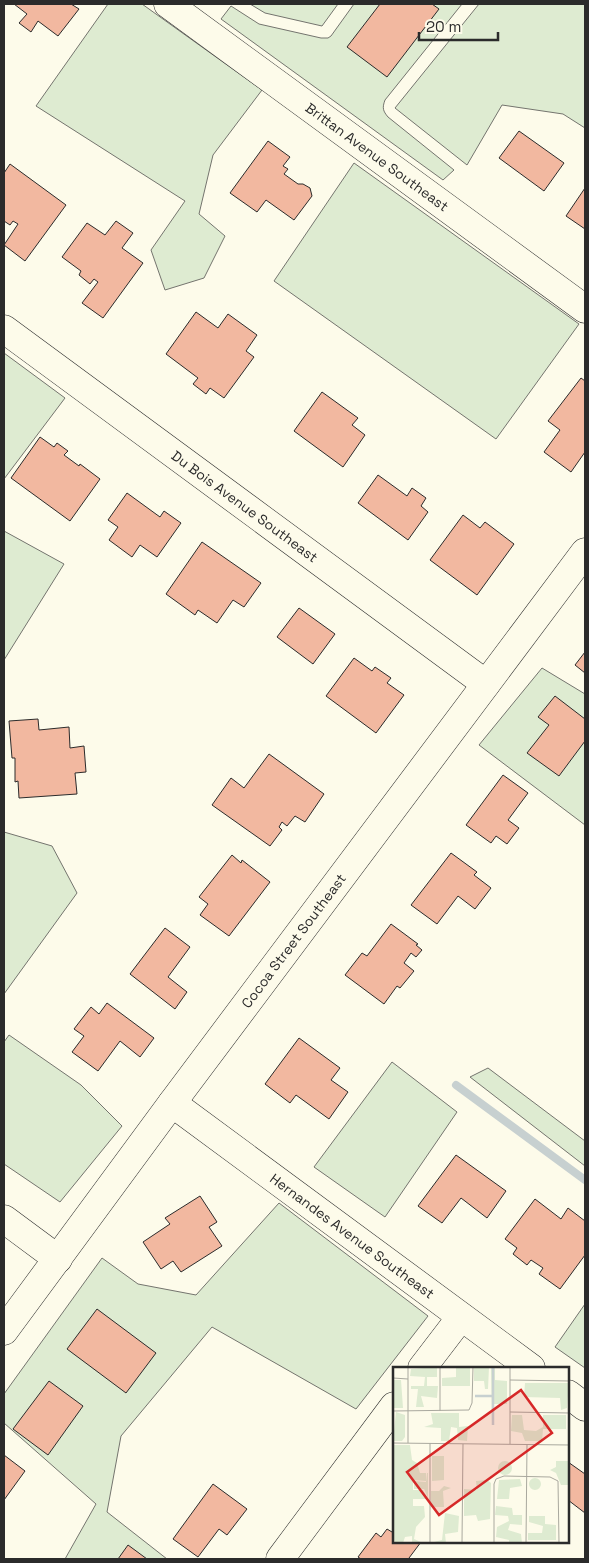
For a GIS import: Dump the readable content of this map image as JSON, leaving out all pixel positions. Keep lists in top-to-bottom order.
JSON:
{
  "streets": {
    "street": [
      "Brittan Avenue Southeast",
      "Du Bois Avenue Southeast",
      "Cocoa Street Southeast",
      "Hernandes Avenue Southeast"
    ]
  },
  "crossings": [
    ["Du Bois Avenue Southeast", "Cocoa Street Southeast"],
    ["Cocoa Street Southeast", "Hernandes Avenue Southeast"]
  ],
  "scale_bar": "20 m"
}
